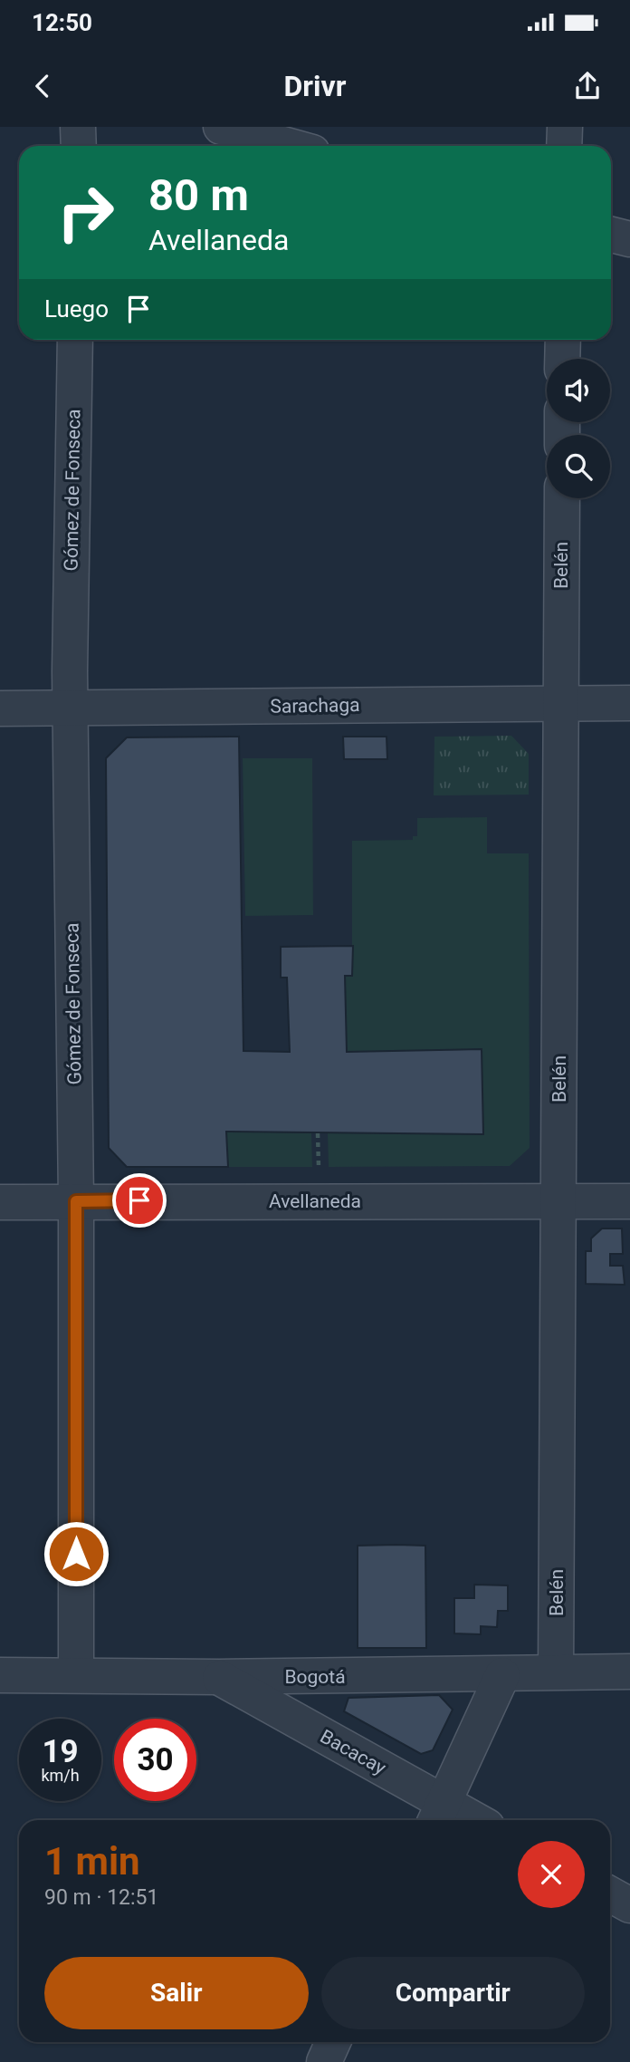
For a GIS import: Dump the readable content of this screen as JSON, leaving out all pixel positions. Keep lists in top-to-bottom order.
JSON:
{
  "streets": {
    "street": [
      "Gómez de Fonseca",
      "Belén",
      "Sarachaga",
      "Avellaneda",
      "Bogotá",
      "Bacacay"
    ]
  },
  "crossings": [
    ["Gómez de Fonseca", "Sarachaga"],
    ["Gómez de Fonseca", "Avellaneda"],
    ["Gómez de Fonseca", "Bogotá"],
    ["Belén", "Sarachaga"],
    ["Belén", "Avellaneda"],
    ["Belén", "Bogotá"],
    ["Bogotá", "Bacacay"]
  ],
  "page": {
    "status": "12:50",
    "header": "Drivr",
    "turn": ["80 m", "Avellaneda"],
    "then": "Luego",
    "speed": "19 km/h",
    "limit": "30",
    "heading": ["1 min", "90 m · 12:51"],
    "buttons": ["Salir", "Compartir"]
  }
}
